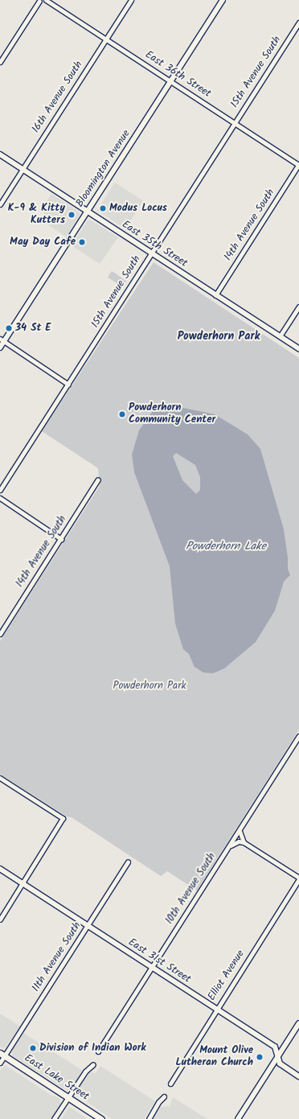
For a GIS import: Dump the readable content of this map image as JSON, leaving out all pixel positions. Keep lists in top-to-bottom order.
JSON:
{
  "streets": {
    "main road": ["East Lake Street"],
    "street": [
      "15th Avenue South",
      "East 36th Street",
      "16th Avenue South",
      "Bloomington Avenue",
      "14th Avenue South",
      "East 35th Street",
      "10th Avenue South",
      "11th Avenue South",
      "East 31st Street",
      "Elliot Avenue"
    ]
  },
  "crossings": [
    ["15th Avenue South", "East 36th Street"],
    ["15th Avenue South", "East 35th Street"],
    ["East 36th Street", "16th Avenue South"],
    ["East 36th Street", "Bloomington Avenue"],
    ["East 36th Street", "14th Avenue South"],
    ["16th Avenue South", "East 35th Street"],
    ["Bloomington Avenue", "East 35th Street"],
    ["14th Avenue South", "East 35th Street"],
    ["10th Avenue South", "East 31st Street"],
    ["11th Avenue South", "East 31st Street"],
    ["11th Avenue South", "East Lake Street"],
    ["East 31st Street", "Elliot Avenue"]
  ],
  "districts": ["Powderhorn Park"],
  "water": ["Powderhorn Lake"],
  "parks": ["Powderhorn Park"],
  "places": [
    "Modus Locus",
    "K-9 & Kitty Kutters",
    "May Day Cafe",
    "34 St E",
    "Powderhorn Community Center",
    "Division of Indian Work",
    "Mount Olive Lutheran Church"
  ]
}
